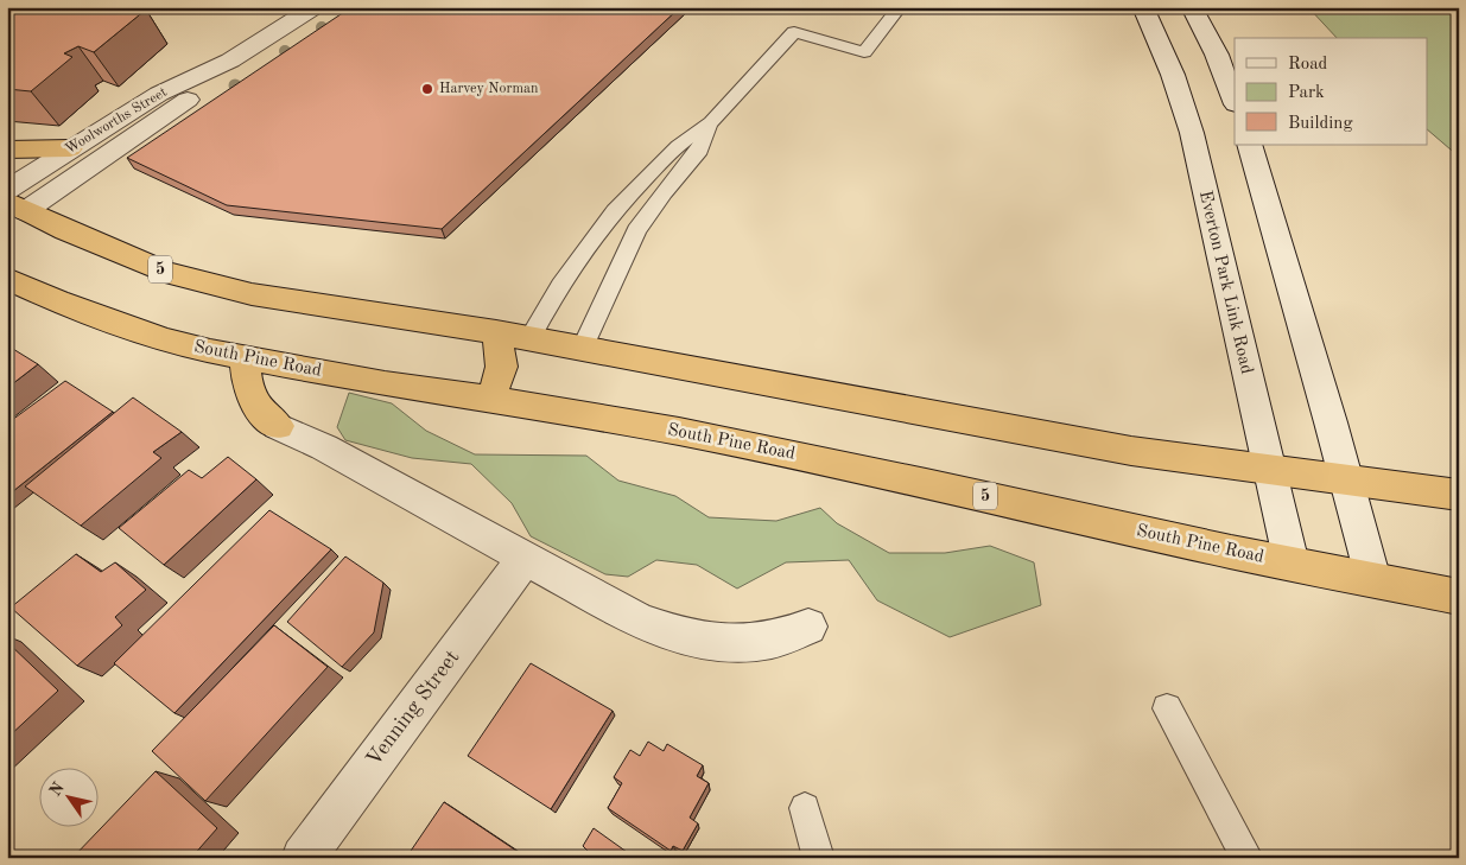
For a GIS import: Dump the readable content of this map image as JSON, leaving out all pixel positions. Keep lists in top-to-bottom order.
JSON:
{
  "streets": {
    "highway": ["5", "South Pine Road"],
    "main road": ["Woolworths Street", "Everton Park Link Road", "Venning Street"]
  },
  "crossings": [
    ["Woolworths Street", "5"],
    ["5", "Everton Park Link Road"],
    ["Everton Park Link Road", "South Pine Road"]
  ],
  "places": ["Harvey Norman"],
  "legend": ["Road", "Park", "Building"],
  "north": "top left"
}
